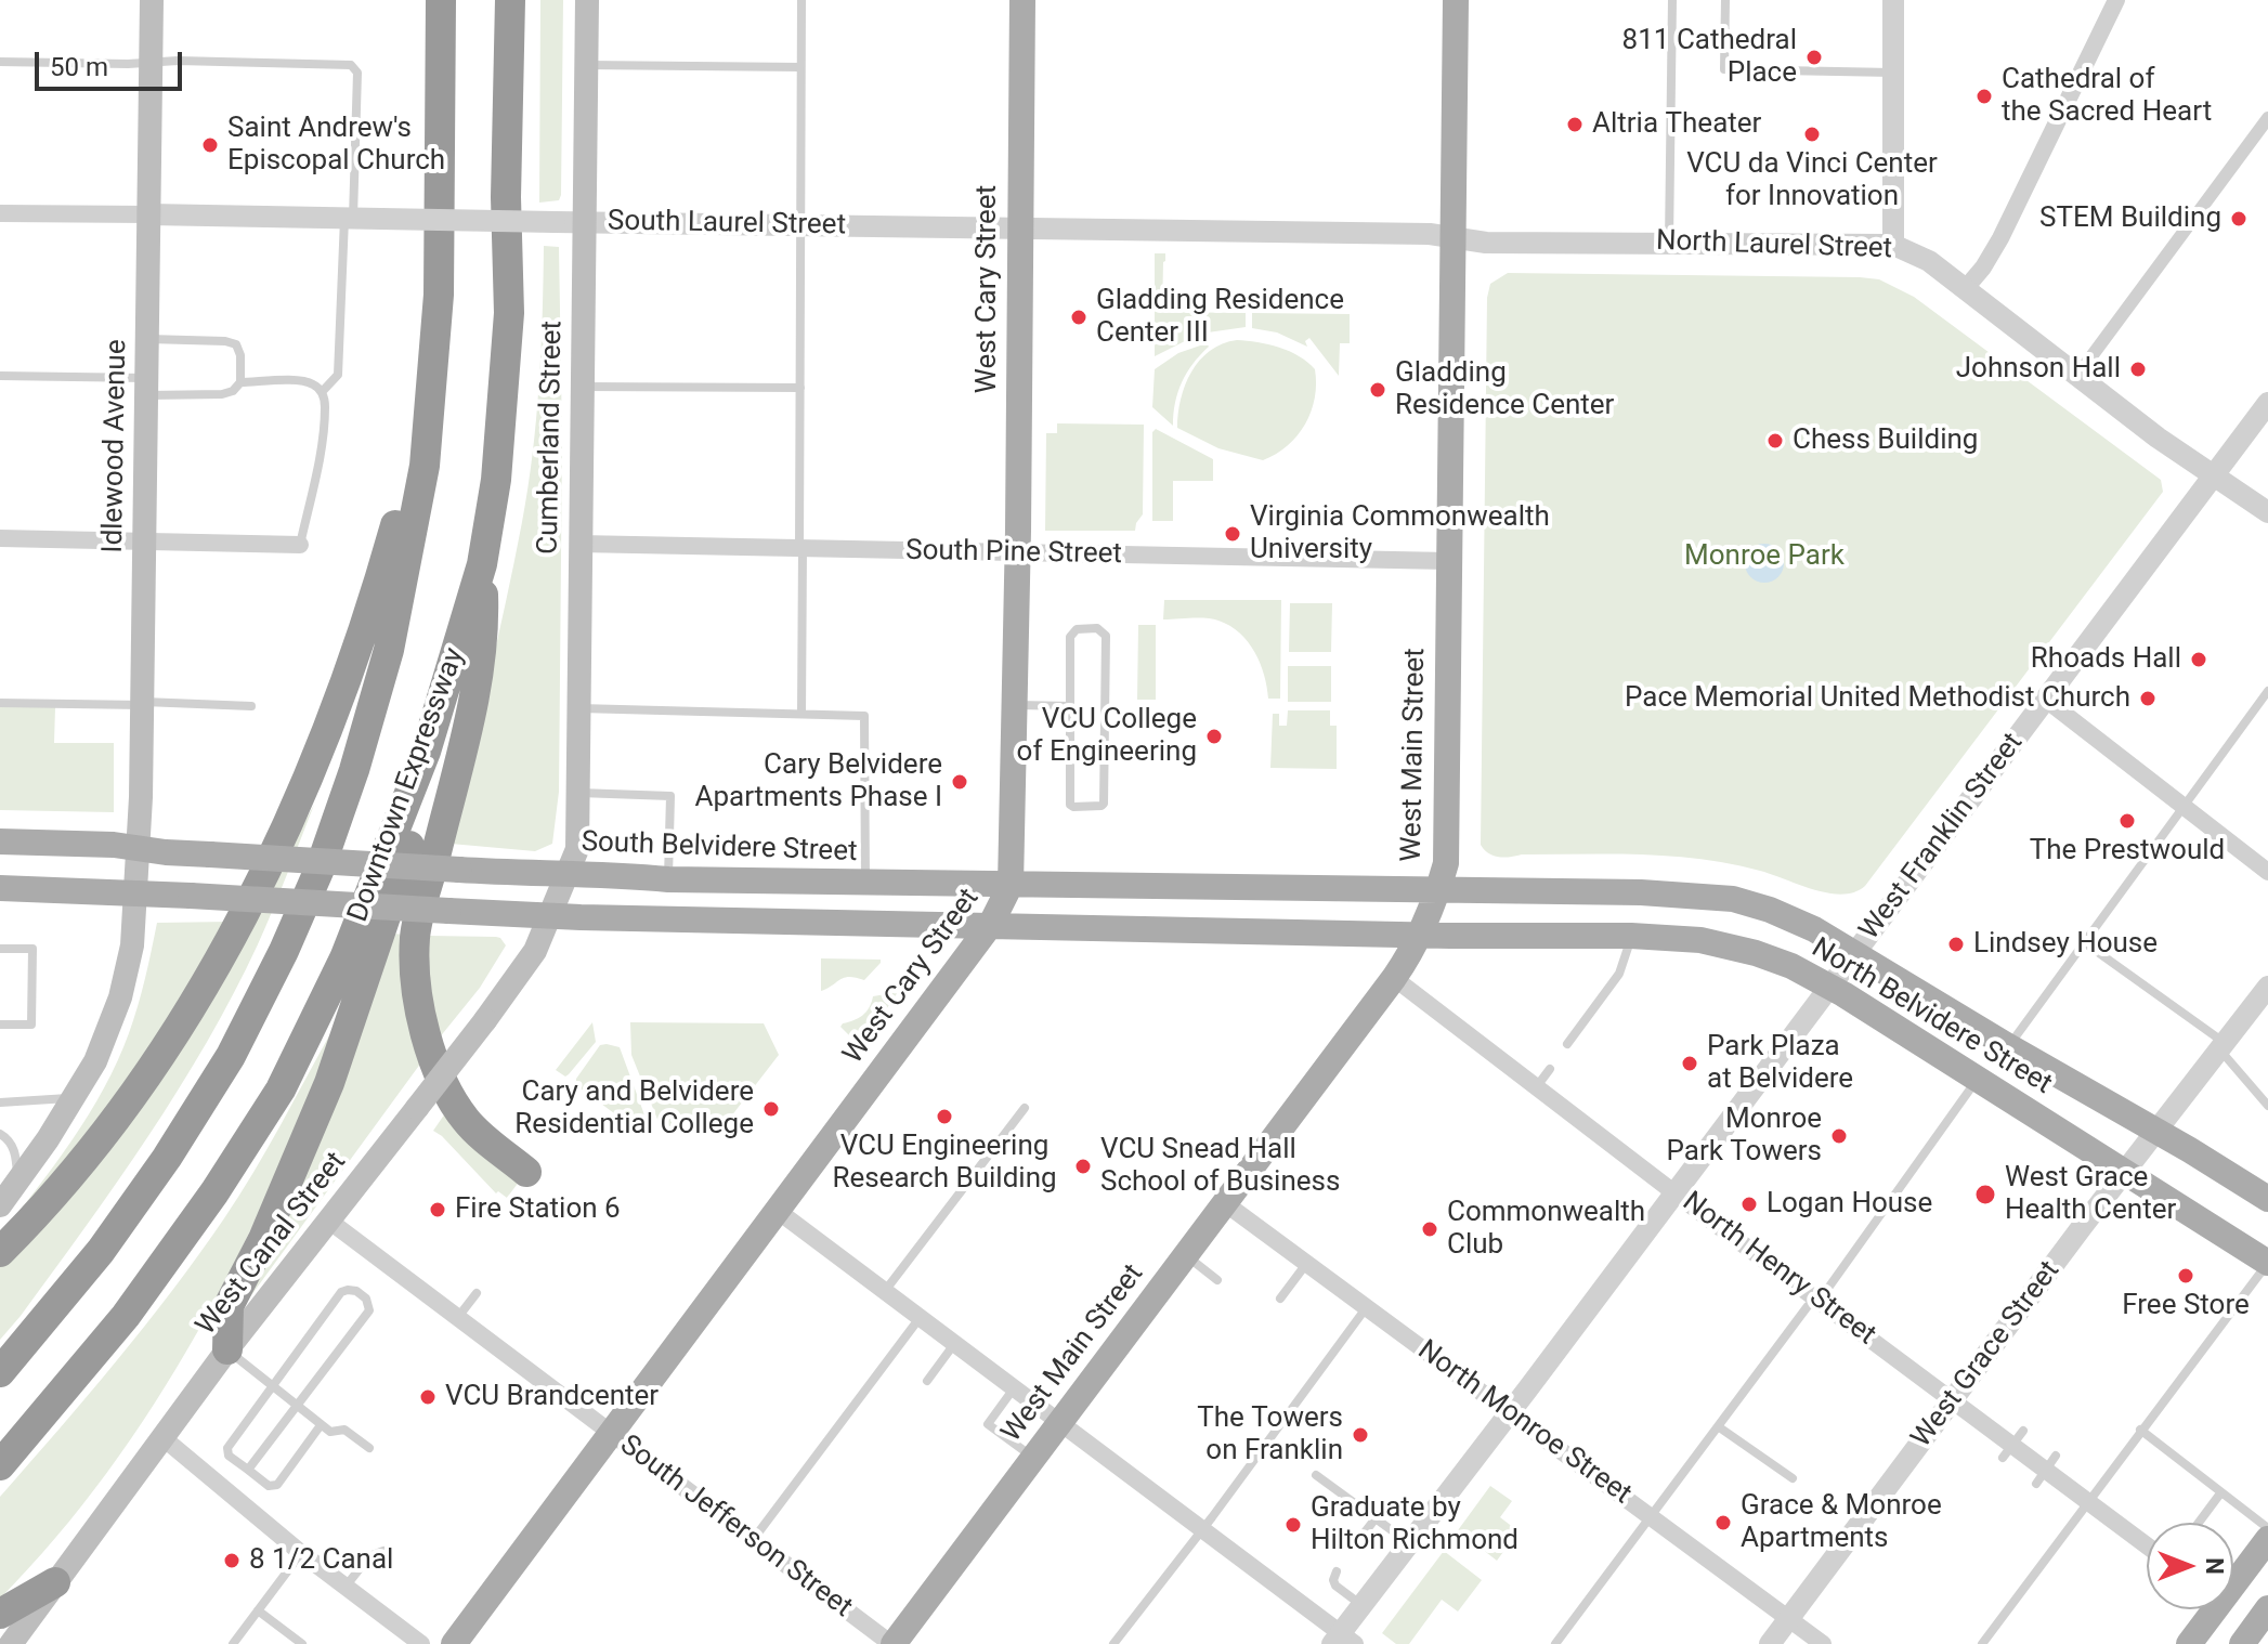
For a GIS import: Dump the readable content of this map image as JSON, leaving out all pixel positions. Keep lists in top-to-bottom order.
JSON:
{
  "streets": {
    "highway": ["Downtown Expressway"],
    "main road": [
      "West Cary Street",
      "Cumberland Street",
      "Idlewood Avenue",
      "West Main Street",
      "South Belvidere Street",
      "North Belvidere Street",
      "West Canal Street"
    ],
    "street": [
      "South Laurel Street",
      "North Laurel Street",
      "South Pine Street",
      "West Franklin Street",
      "North Henry Street",
      "West Grace Street",
      "North Monroe Street",
      "South Jefferson Street"
    ]
  },
  "crossings": [
    ["South Laurel Street", "North Laurel Street"],
    ["South Laurel Street", "West Cary Street"],
    ["South Laurel Street", "Cumberland Street"],
    ["South Laurel Street", "Idlewood Avenue"],
    ["South Laurel Street", "West Main Street"],
    ["North Laurel Street", "West Main Street"],
    ["North Laurel Street", "West Franklin Street"],
    ["West Cary Street", "South Pine Street"],
    ["West Cary Street", "South Belvidere Street"],
    ["West Cary Street", "South Jefferson Street"],
    ["Cumberland Street", "South Pine Street"],
    ["Cumberland Street", "South Belvidere Street"],
    ["Cumberland Street", "West Canal Street"],
    ["Idlewood Avenue", "South Belvidere Street"],
    ["South Pine Street", "West Main Street"],
    ["West Main Street", "South Belvidere Street"],
    ["West Main Street", "North Belvidere Street"],
    ["West Main Street", "North Henry Street"],
    ["West Main Street", "North Monroe Street"],
    ["West Main Street", "South Jefferson Street"],
    ["West Franklin Street", "North Belvidere Street"],
    ["West Franklin Street", "North Henry Street"],
    ["West Franklin Street", "North Monroe Street"],
    ["South Belvidere Street", "North Belvidere Street"],
    ["South Belvidere Street", "West Canal Street"],
    ["North Belvidere Street", "West Grace Street"],
    ["West Canal Street", "South Jefferson Street"],
    ["North Henry Street", "West Grace Street"],
    ["West Grace Street", "North Monroe Street"]
  ],
  "parks": ["Monroe Park"],
  "places": [
    "811 Cathedral Place",
    "Cathedral of the Sacred Heart",
    "Altria Theater",
    "VCU da Vinci Center for Innovation",
    "Saint Andrew's Episcopal Church",
    "STEM Building",
    "Gladding Residence Center III",
    "Johnson Hall",
    "Gladding Residence Center",
    "Chess Building",
    "Virginia Commonwealth University",
    "Rhoads Hall",
    "Pace Memorial United Methodist Church",
    "VCU College of Engineering",
    "Cary Belvidere Apartments Phase I",
    "The Prestwould",
    "Lindsey House",
    "Park Plaza at Belvidere",
    "Cary and Belvidere Residential College",
    "VCU Engineering Research Building",
    "Monroe Park Towers",
    "VCU Snead Hall School of Business",
    "West Grace Health Center",
    "Logan House",
    "Fire Station 6",
    "Commonwealth Club",
    "Free Store",
    "VCU Brandcenter",
    "The Towers on Franklin",
    "Grace & Monroe Apartments",
    "Graduate by Hilton Richmond",
    "8 1/2 Canal"
  ],
  "scale_bar": "50 m",
  "north": "right"
}
